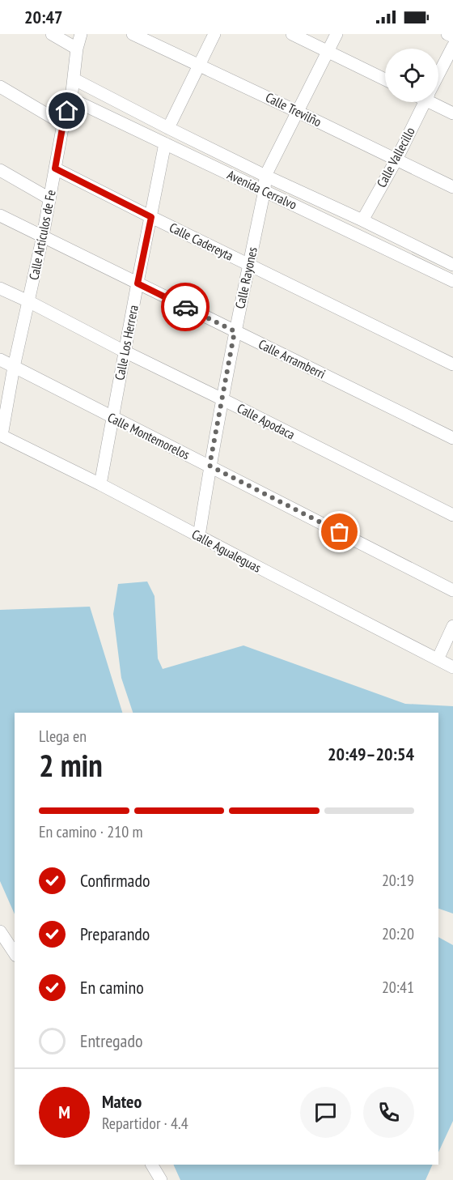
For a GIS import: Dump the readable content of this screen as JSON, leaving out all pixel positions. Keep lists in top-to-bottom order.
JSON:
{
  "streets": {
    "street": [
      "Calle Trevilño",
      "Calle Vallecillo",
      "Avenida Cerralvo",
      "Calle Artículos de Fe",
      "Calle Cadereyta",
      "Calle Rayones",
      "Calle Los Herrera",
      "Calle Arramberri",
      "Calle Apodaca",
      "Calle Montemorelos",
      "Calle Agualeguas"
    ]
  },
  "crossings": [
    ["Calle Trevilño", "Calle Vallecillo"],
    ["Calle Trevilño", "Calle Rayones"],
    ["Calle Vallecillo", "Avenida Cerralvo"],
    ["Avenida Cerralvo", "Calle Artículos de Fe"],
    ["Avenida Cerralvo", "Calle Rayones"],
    ["Avenida Cerralvo", "Calle Los Herrera"],
    ["Calle Artículos de Fe", "Calle Cadereyta"],
    ["Calle Artículos de Fe", "Calle Arramberri"],
    ["Calle Artículos de Fe", "Calle Apodaca"],
    ["Calle Artículos de Fe", "Calle Montemorelos"],
    ["Calle Artículos de Fe", "Calle Agualeguas"],
    ["Calle Cadereyta", "Calle Rayones"],
    ["Calle Cadereyta", "Calle Los Herrera"],
    ["Calle Rayones", "Calle Arramberri"],
    ["Calle Rayones", "Calle Apodaca"],
    ["Calle Rayones", "Calle Montemorelos"],
    ["Calle Rayones", "Calle Agualeguas"],
    ["Calle Los Herrera", "Calle Arramberri"],
    ["Calle Los Herrera", "Calle Apodaca"],
    ["Calle Los Herrera", "Calle Montemorelos"],
    ["Calle Los Herrera", "Calle Agualeguas"]
  ],
  "page": {
    "status": "20:47",
    "heading": ["2 min", "Llega en", "20:49–20:54"],
    "panel": ["Mateo", "Repartidor · 4.4"],
    "bar": "En camino · 210 m",
    "list": [
      ["Confirmado", "20:19"],
      ["Preparando", "20:20"],
      ["En camino", "20:41"],
      "Entregado"
    ],
    "round": "M"
  }
}
